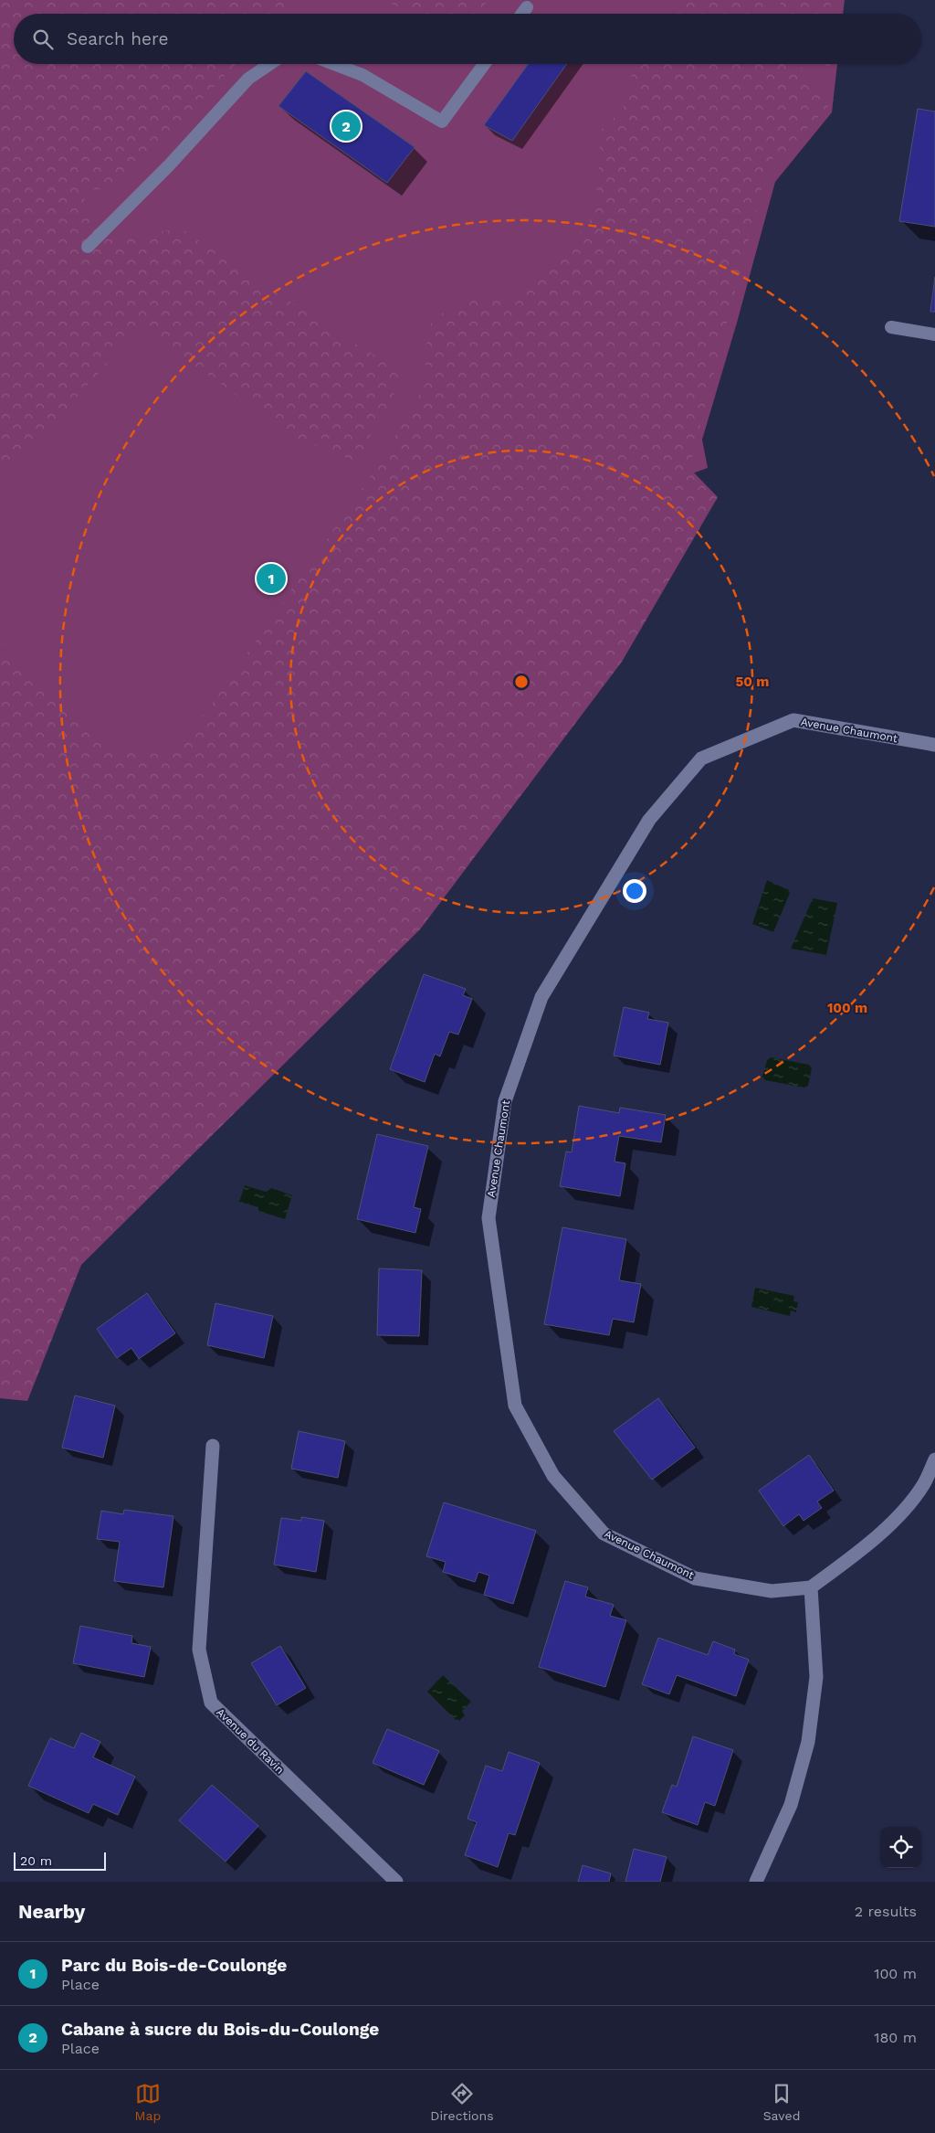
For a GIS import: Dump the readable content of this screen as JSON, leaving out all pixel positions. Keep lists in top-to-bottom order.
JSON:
{
  "streets": {
    "street": ["Avenue Chaumont", "Avenue du Ravin"]
  },
  "scale_bar": "20 m",
  "page": {
    "search": "Search here",
    "pins": ["2", "1"],
    "scale": "20 m",
    "heading": ["Nearby", "2 results"],
    "list": [
      {
        "mark": "1",
        "name": "Parc du Bois-de-Coulonge",
        "note": "Place",
        "value": "100 m"
      },
      {
        "mark": "2",
        "name": "Cabane à sucre du Bois-du-Coulonge",
        "note": "Place",
        "value": "180 m"
      }
    ],
    "nav": ["Map", "Directions", "Saved"]
  },
  "rings": ["50 m", "100 m"]
}
